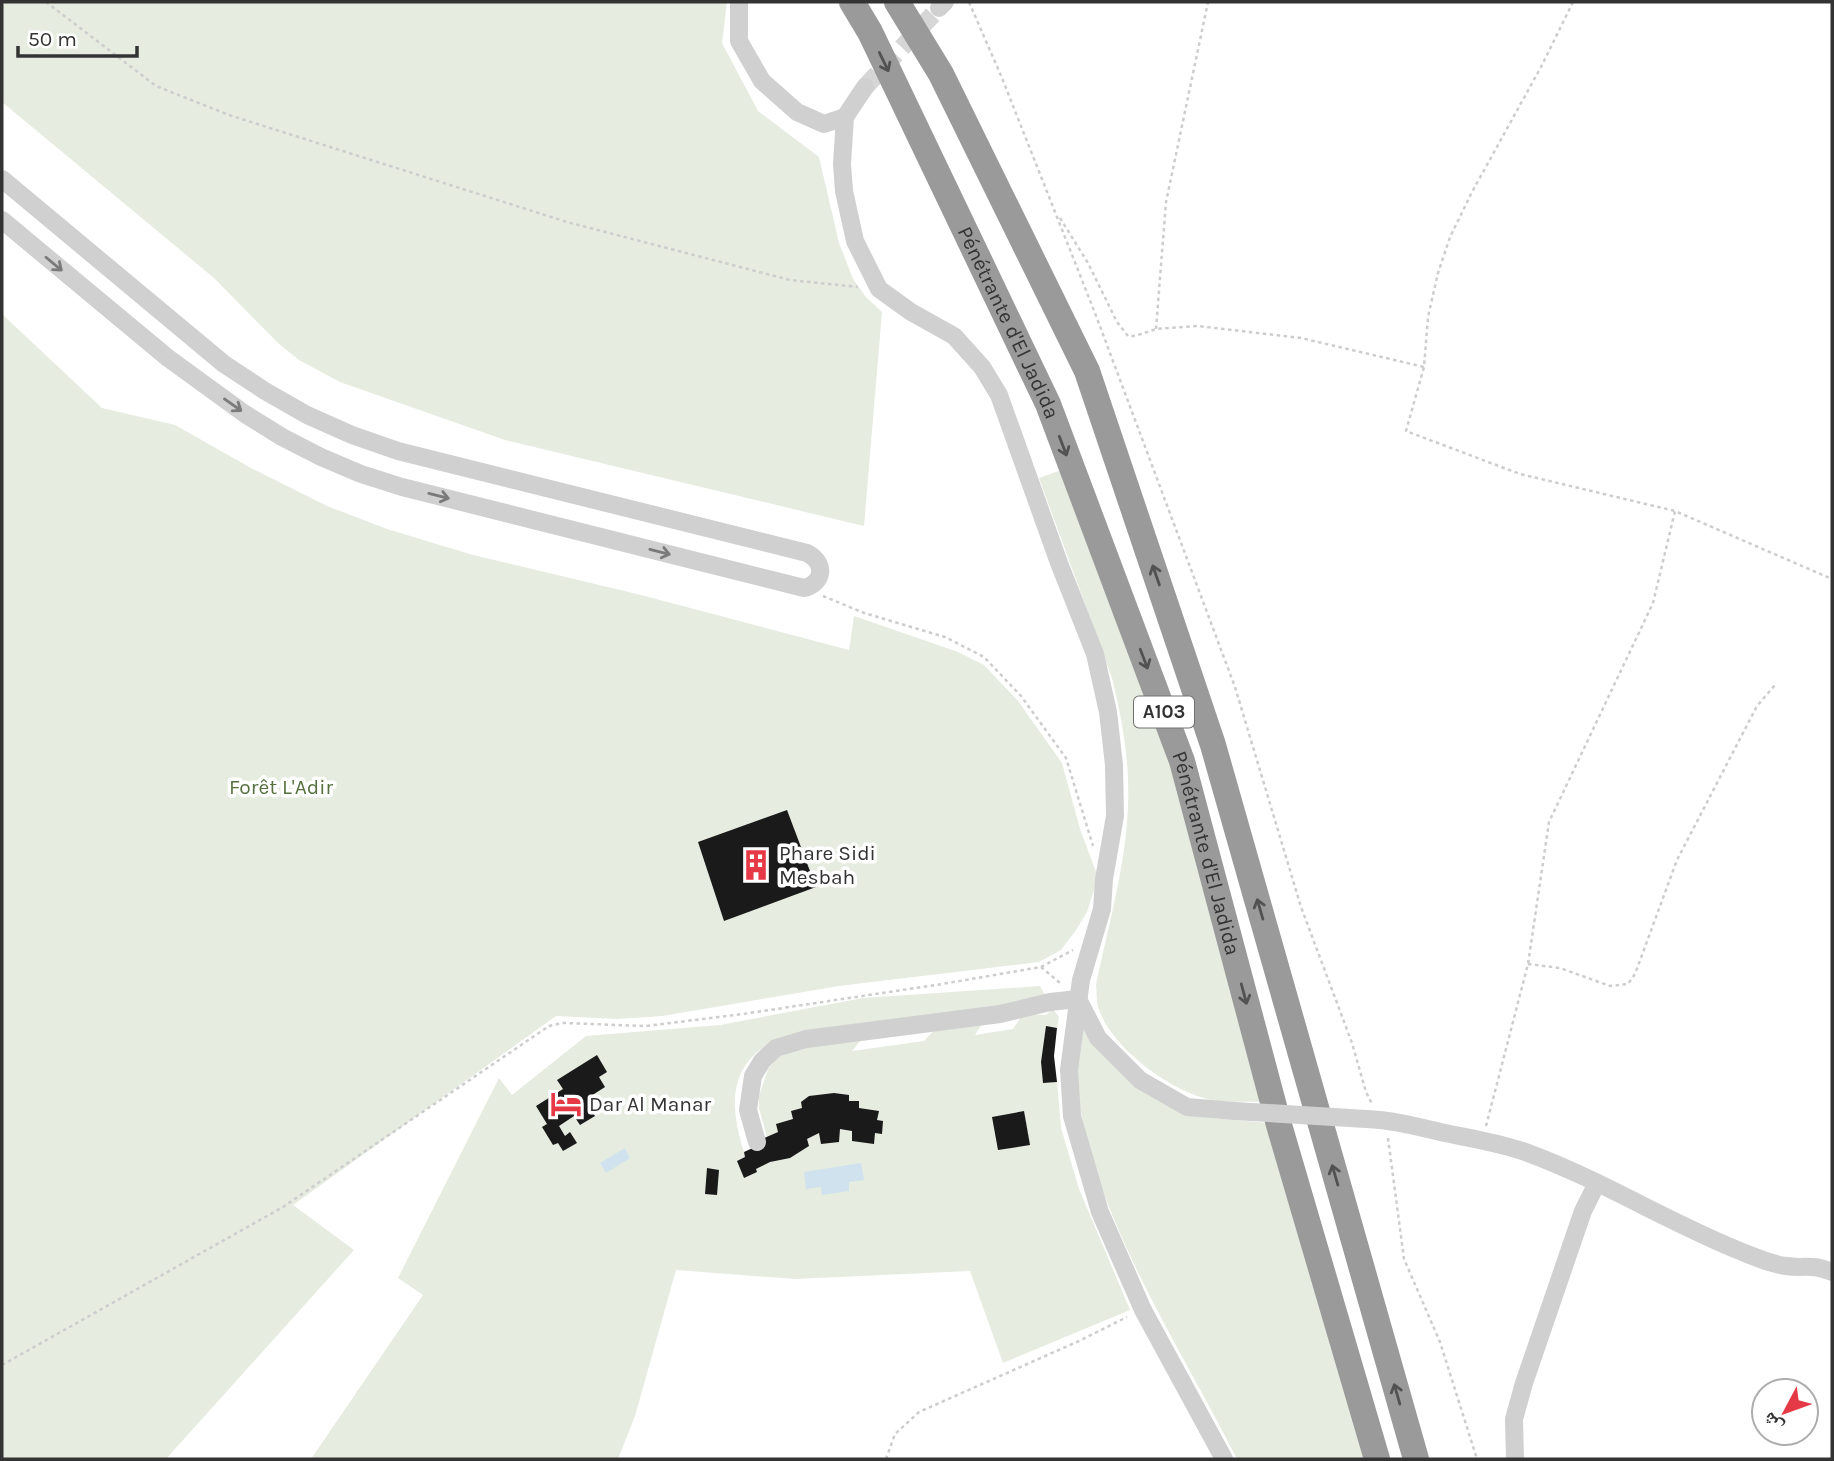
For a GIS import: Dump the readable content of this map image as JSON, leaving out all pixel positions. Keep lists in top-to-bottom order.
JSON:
{
  "streets": {
    "highway": ["Pénétrante d'El Jadida", "A103"]
  },
  "parks": ["Forêt L'Adir"],
  "places": {
    "building": ["Phare Sidi Mesbah"],
    "hotel": ["Dar Al Manar"]
  },
  "scale_bar": "50 m",
  "north": "bottom left"
}
